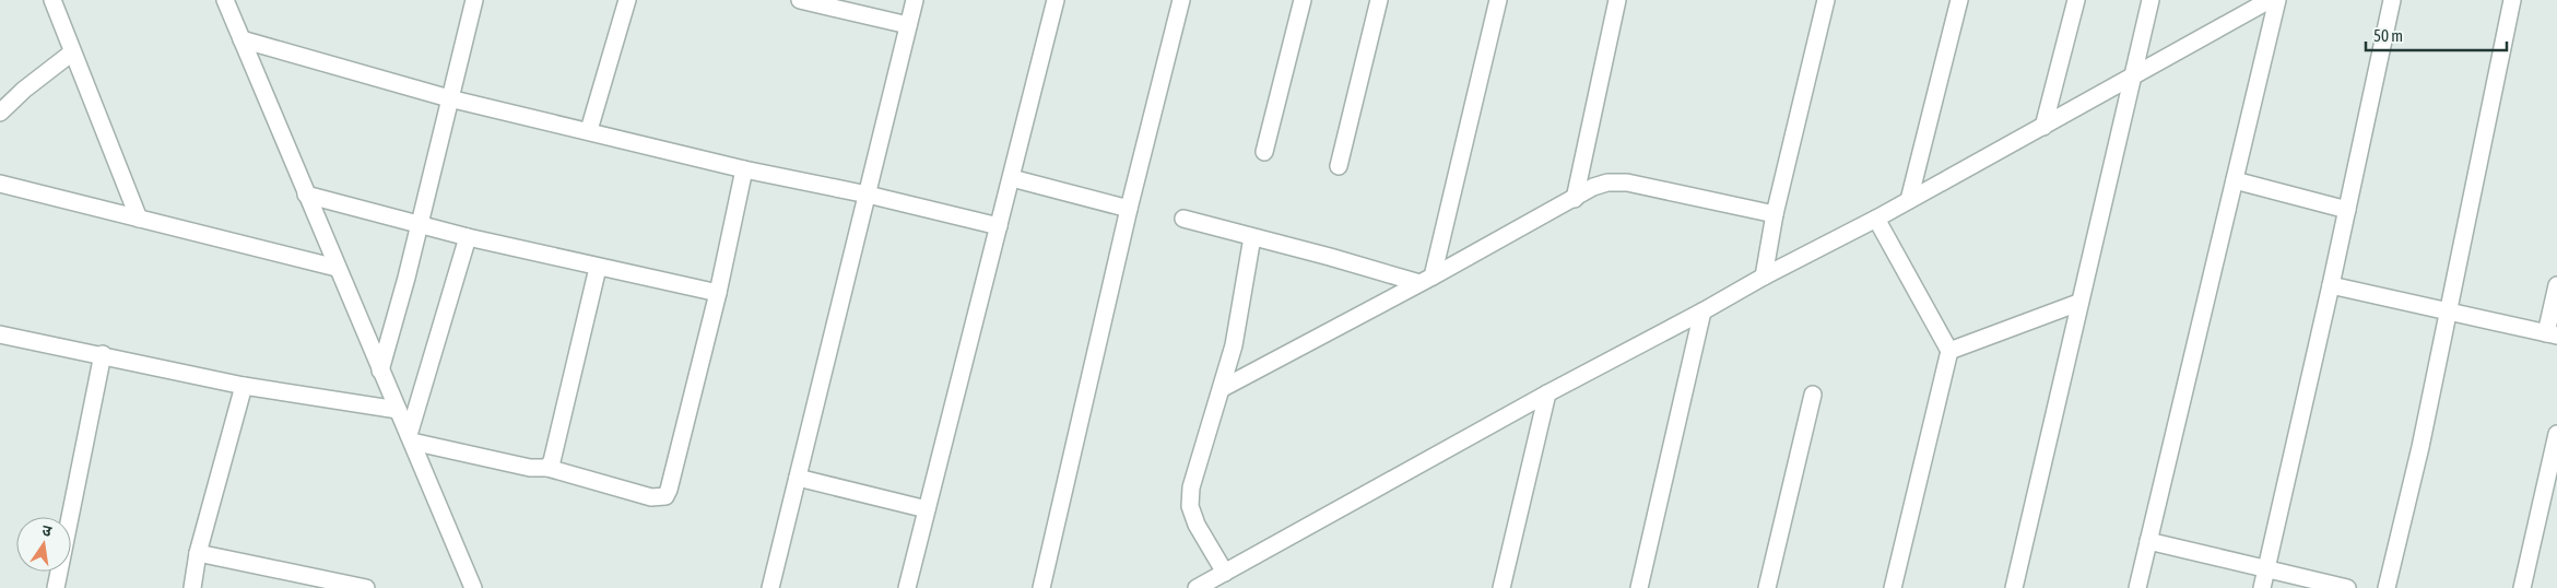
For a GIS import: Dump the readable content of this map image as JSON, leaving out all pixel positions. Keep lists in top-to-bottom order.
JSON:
{
  "scale_bar": "50 m",
  "north": "top"
}
